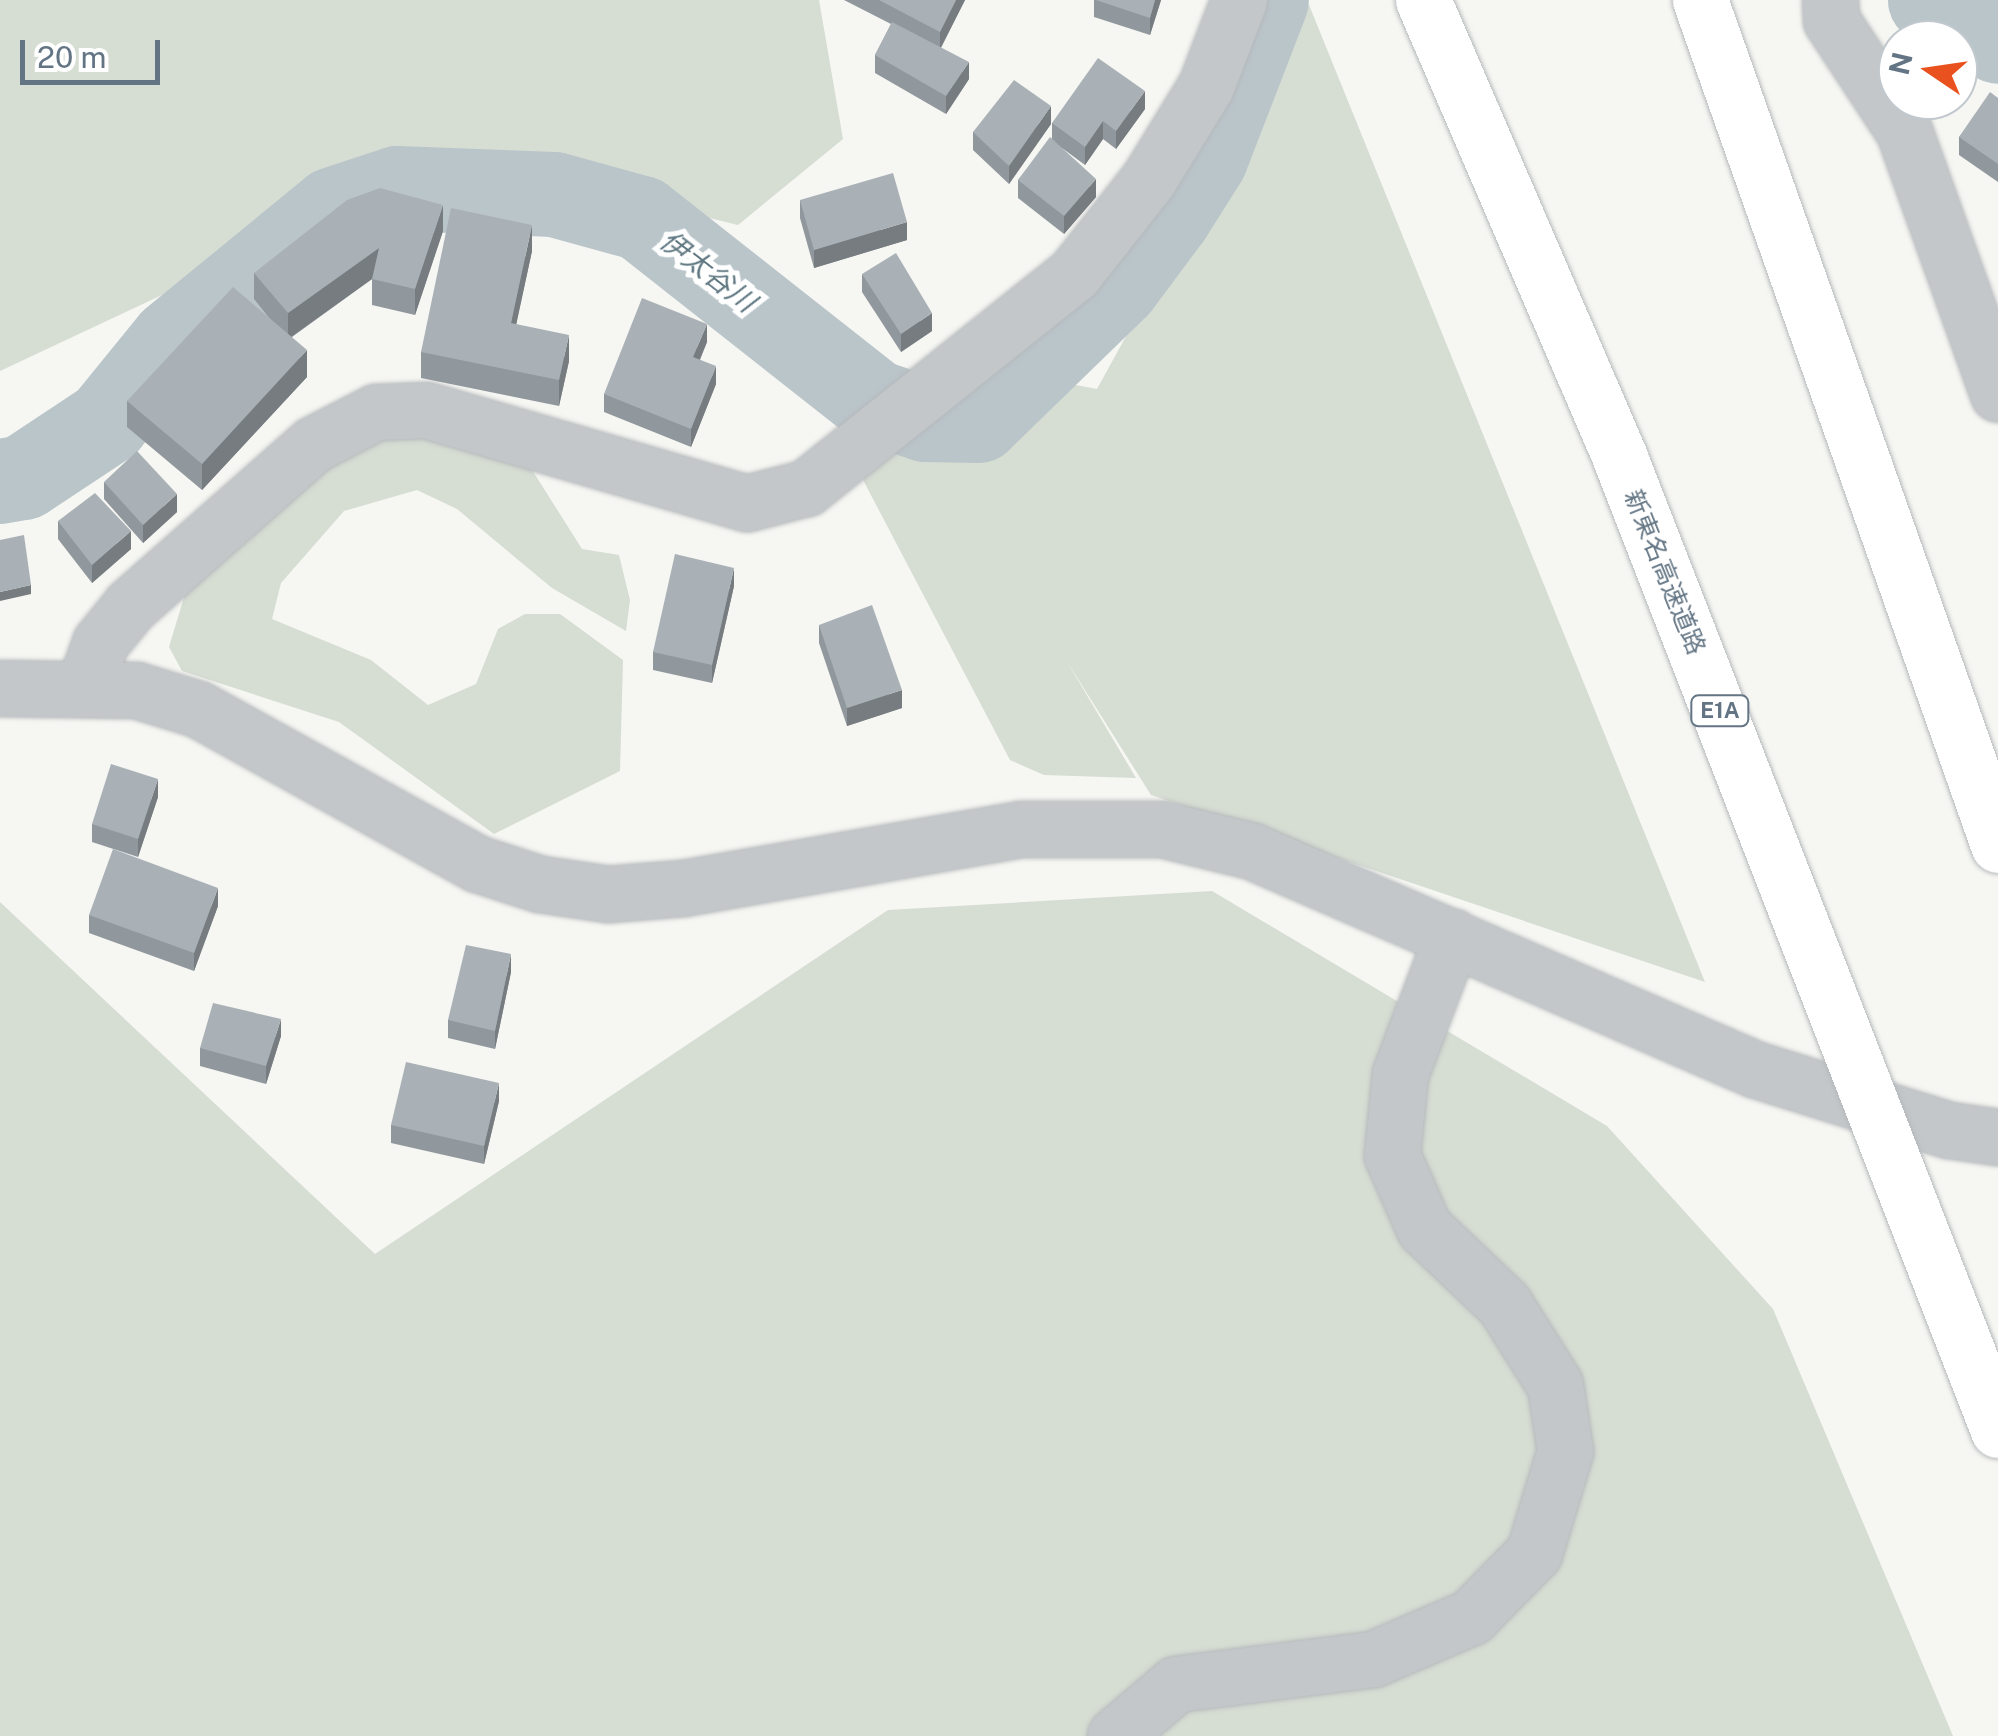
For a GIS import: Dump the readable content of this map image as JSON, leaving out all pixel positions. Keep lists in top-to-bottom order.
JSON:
{
  "streets": {
    "highway": ["新東名高速道路", "E1A"]
  },
  "water": ["伊太谷川"],
  "scale_bar": "20 m",
  "north": "left"
}
